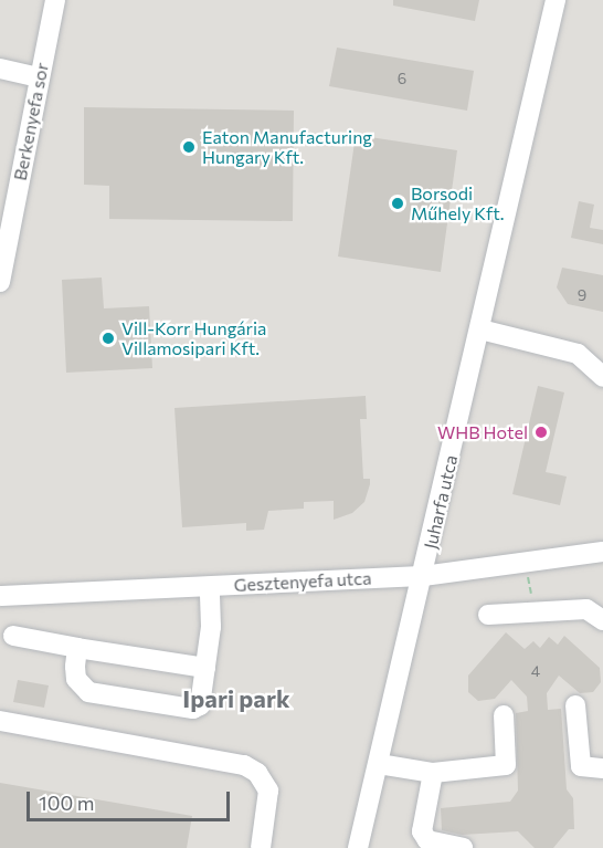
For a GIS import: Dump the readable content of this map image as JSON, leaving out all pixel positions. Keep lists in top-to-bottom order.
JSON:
{
  "streets": {
    "street": ["Berkenyefa sor", "Juharfa utca", "Gesztenyefa utca"]
  },
  "crossings": [
    ["Juharfa utca", "Gesztenyefa utca"]
  ],
  "districts": ["Ipari park"],
  "places": [
    "Eaton Manufacturing Hungary Kft.",
    "Borsodi Műhely Kft.",
    "Vill-Korr Hungária Villamosipari Kft.",
    "WHB Hotel"
  ],
  "house_numbers": ["6", "9", "4"],
  "scale_bar": "100 m"
}
